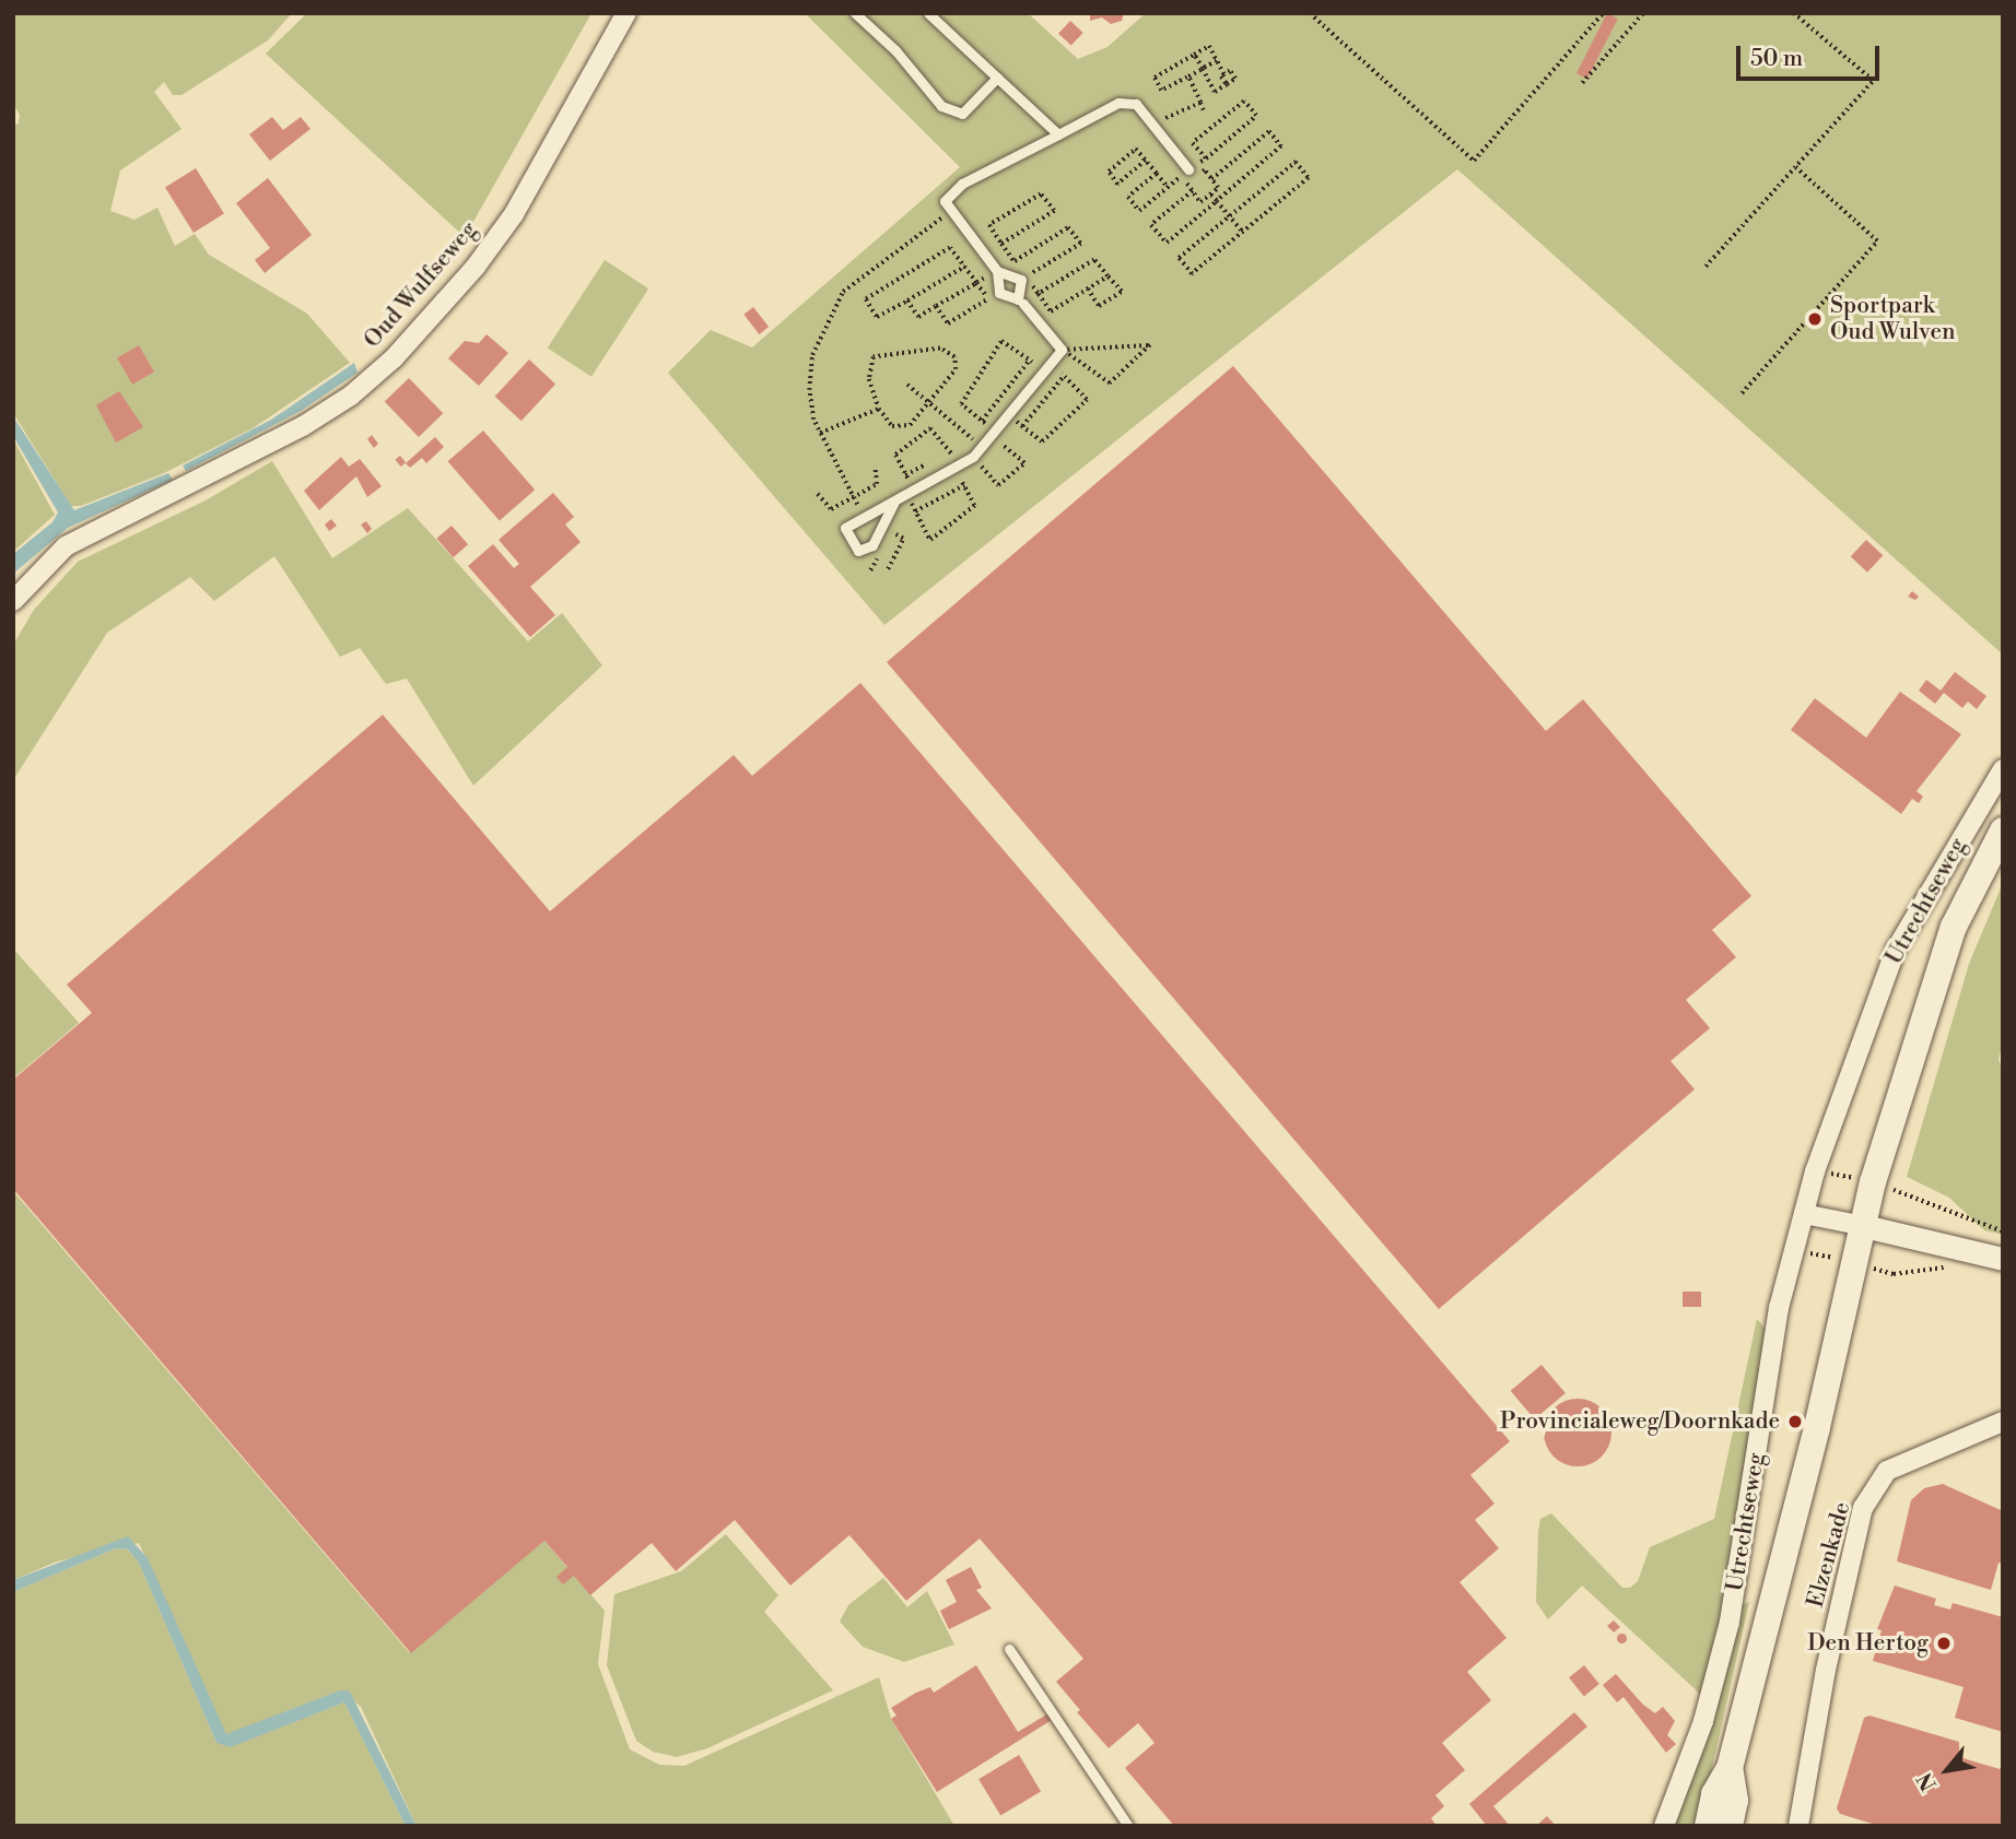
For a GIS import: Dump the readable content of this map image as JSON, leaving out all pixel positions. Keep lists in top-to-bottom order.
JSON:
{
  "streets": {
    "main road": ["Utrechtseweg"],
    "street": ["Oud Wulfseweg", "Elzenkade"]
  },
  "places": ["Sportpark Oud Wulven", "Provincialeweg/Doornkade", "Den Hertog"],
  "scale_bar": "50 m",
  "north": "bottom left"
}
